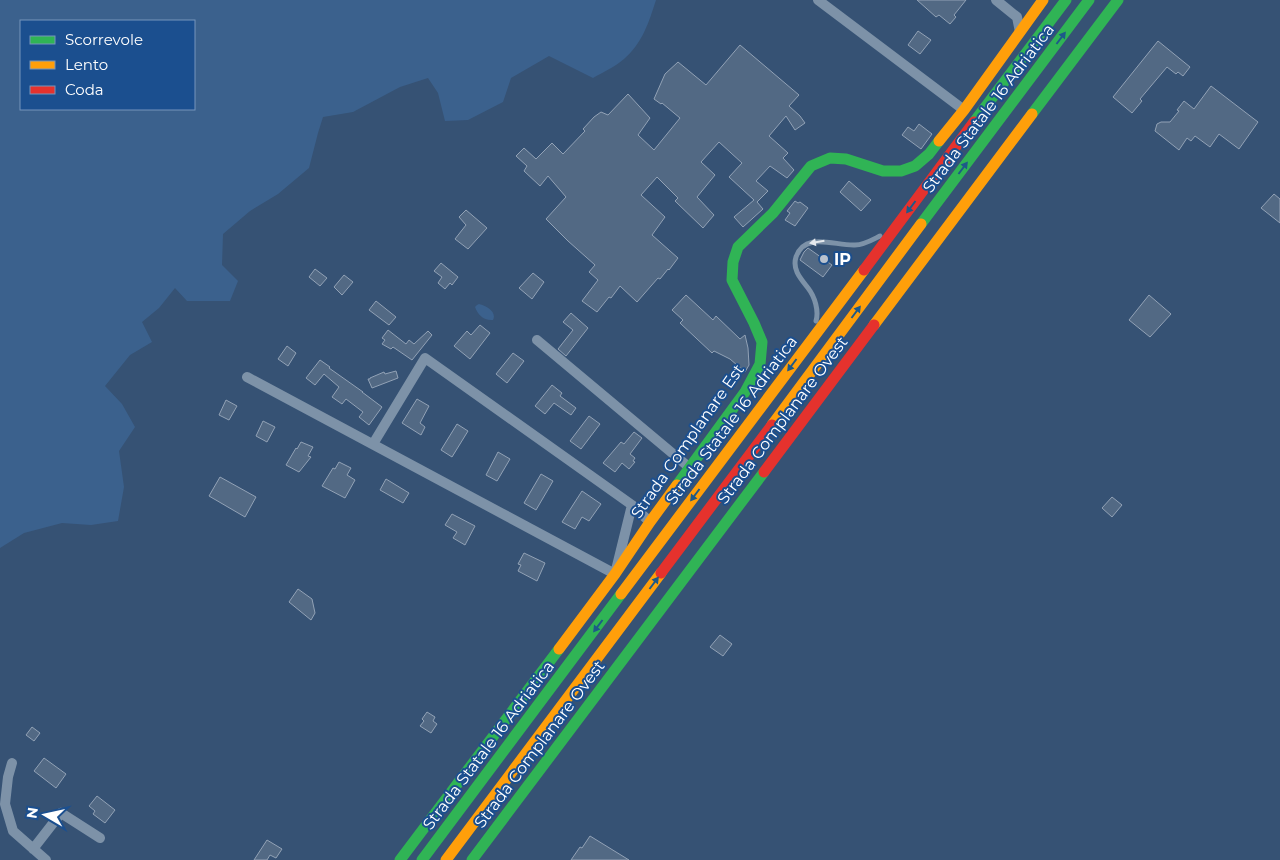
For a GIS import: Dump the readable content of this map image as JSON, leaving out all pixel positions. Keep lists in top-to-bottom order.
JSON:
{
  "streets": {
    "main road": ["Strada Statale 16 Adriatica", "Strada Complanare Ovest", "Strada Complanare Est"]
  },
  "places": ["IP"],
  "legend": ["Scorrevole", "Lento", "Coda"],
  "north": "left"
}
